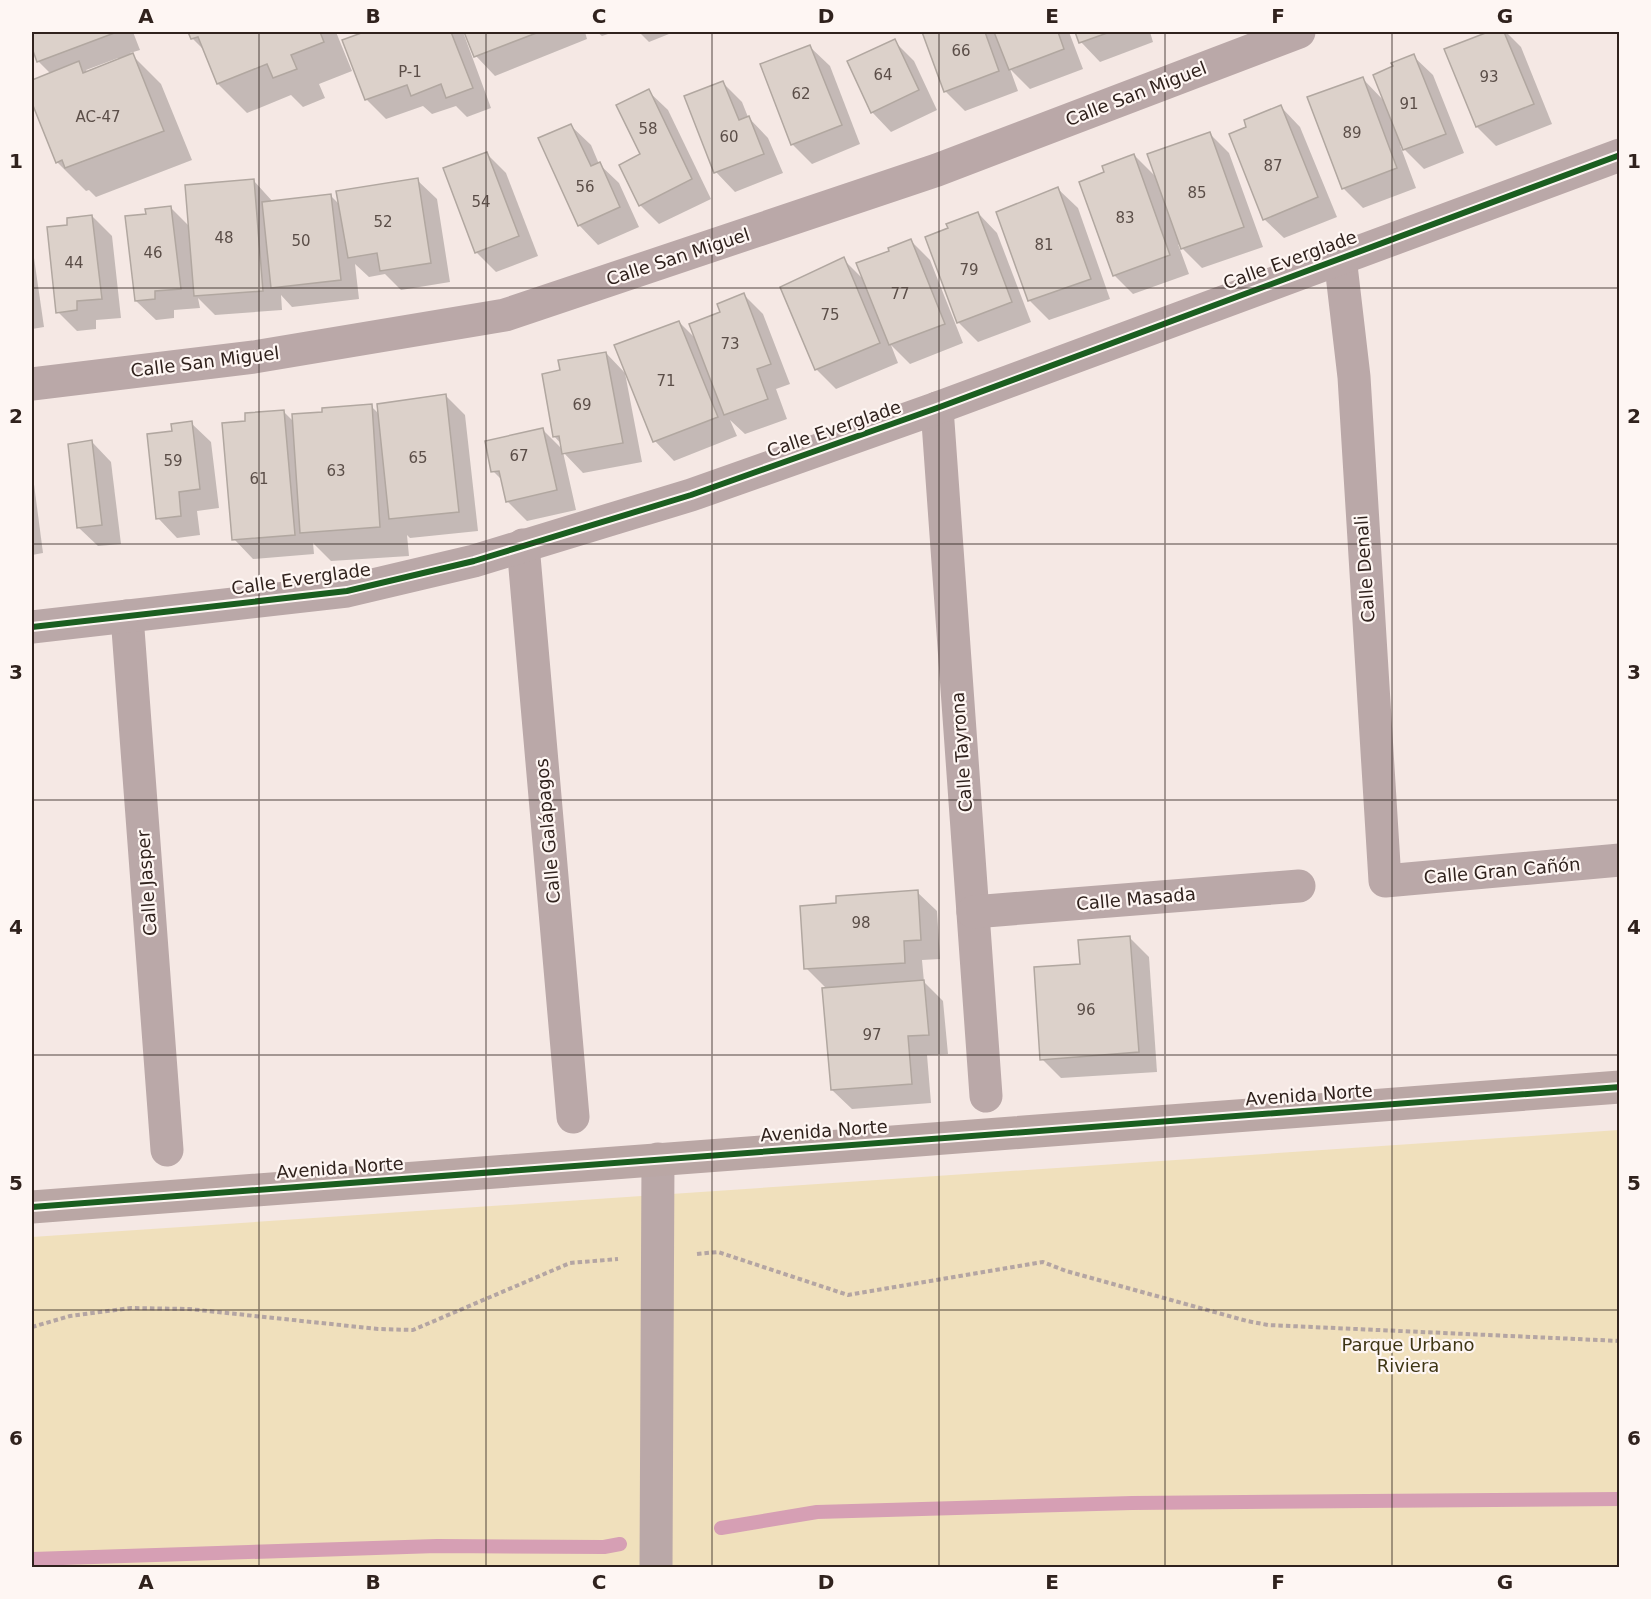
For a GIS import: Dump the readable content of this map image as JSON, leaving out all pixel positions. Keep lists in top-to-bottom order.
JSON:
{
  "streets": {
    "street": [
      "Calle San Miguel",
      "Calle Everglade",
      "Calle Denali",
      "Calle Tayrona",
      "Calle Galápagos",
      "Calle Gran Cañón",
      "Calle Jasper",
      "Calle Masada",
      "Avenida Norte"
    ]
  },
  "crossings": [
    ["Calle Everglade", "Calle Denali"],
    ["Calle Everglade", "Calle Tayrona"],
    ["Calle Everglade", "Calle Galápagos"],
    ["Calle Everglade", "Calle Jasper"],
    ["Calle Denali", "Calle Gran Cañón"],
    ["Calle Tayrona", "Calle Masada"]
  ],
  "parks": ["Parque Urbano Riviera"],
  "house_numbers": [
    "66",
    "P-1",
    "64",
    "93",
    "62",
    "91",
    "AC-47",
    "58",
    "89",
    "60",
    "87",
    "56",
    "85",
    "54",
    "83",
    "52",
    "48",
    "50",
    "81",
    "46",
    "44",
    "79",
    "77",
    "75",
    "73",
    "71",
    "69",
    "67",
    "65",
    "59",
    "63",
    "61",
    "98",
    "96",
    "97"
  ],
  "grid": {
    "columns": [
      "A",
      "B",
      "C",
      "D",
      "E",
      "F",
      "G"
    ],
    "rows": [
      "1",
      "2",
      "3",
      "4",
      "5",
      "6"
    ]
  }
}
